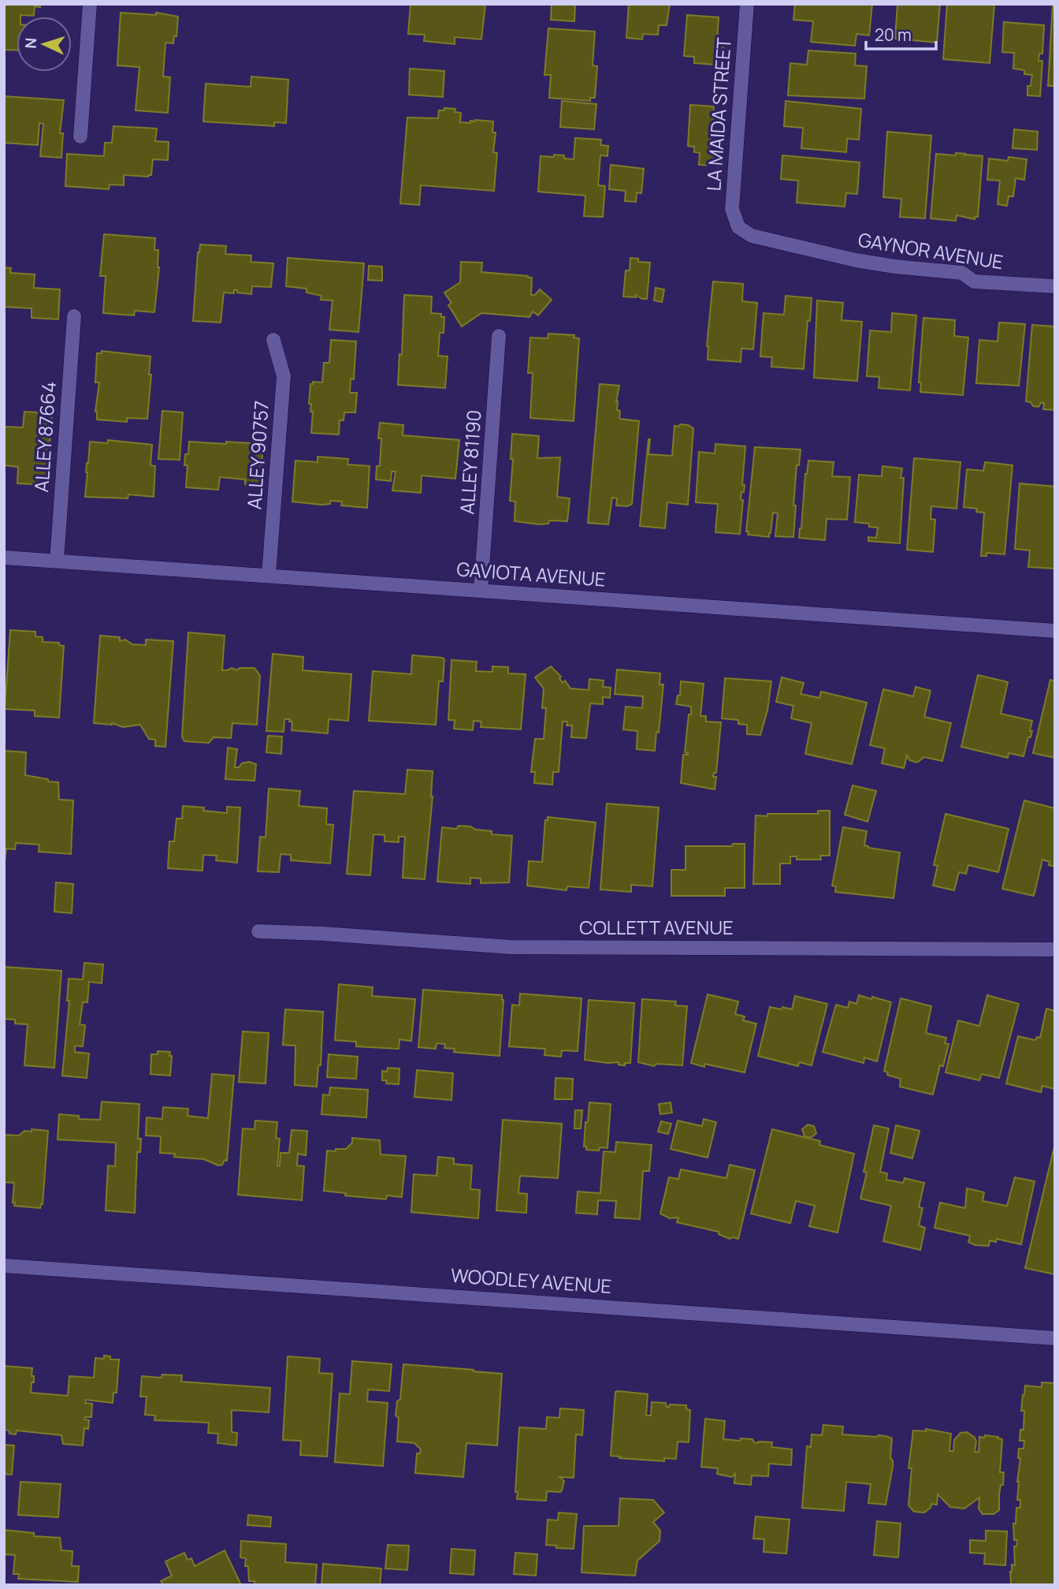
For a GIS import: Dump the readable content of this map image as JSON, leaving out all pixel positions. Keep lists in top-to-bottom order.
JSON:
{
  "streets": {
    "street": [
      "LA MAIDA STREET",
      "GAYNOR AVENUE",
      "ALLEY 87664",
      "ALLEY 90757",
      "ALLEY 81190",
      "GAVIOTA AVENUE",
      "COLLETT AVENUE",
      "WOODLEY AVENUE"
    ]
  },
  "crossings": [
    ["LA MAIDA STREET", "GAYNOR AVENUE"],
    ["ALLEY 87664", "GAVIOTA AVENUE"],
    ["ALLEY 90757", "GAVIOTA AVENUE"],
    ["ALLEY 81190", "GAVIOTA AVENUE"]
  ],
  "scale_bar": "20 m",
  "north": "left"
}
